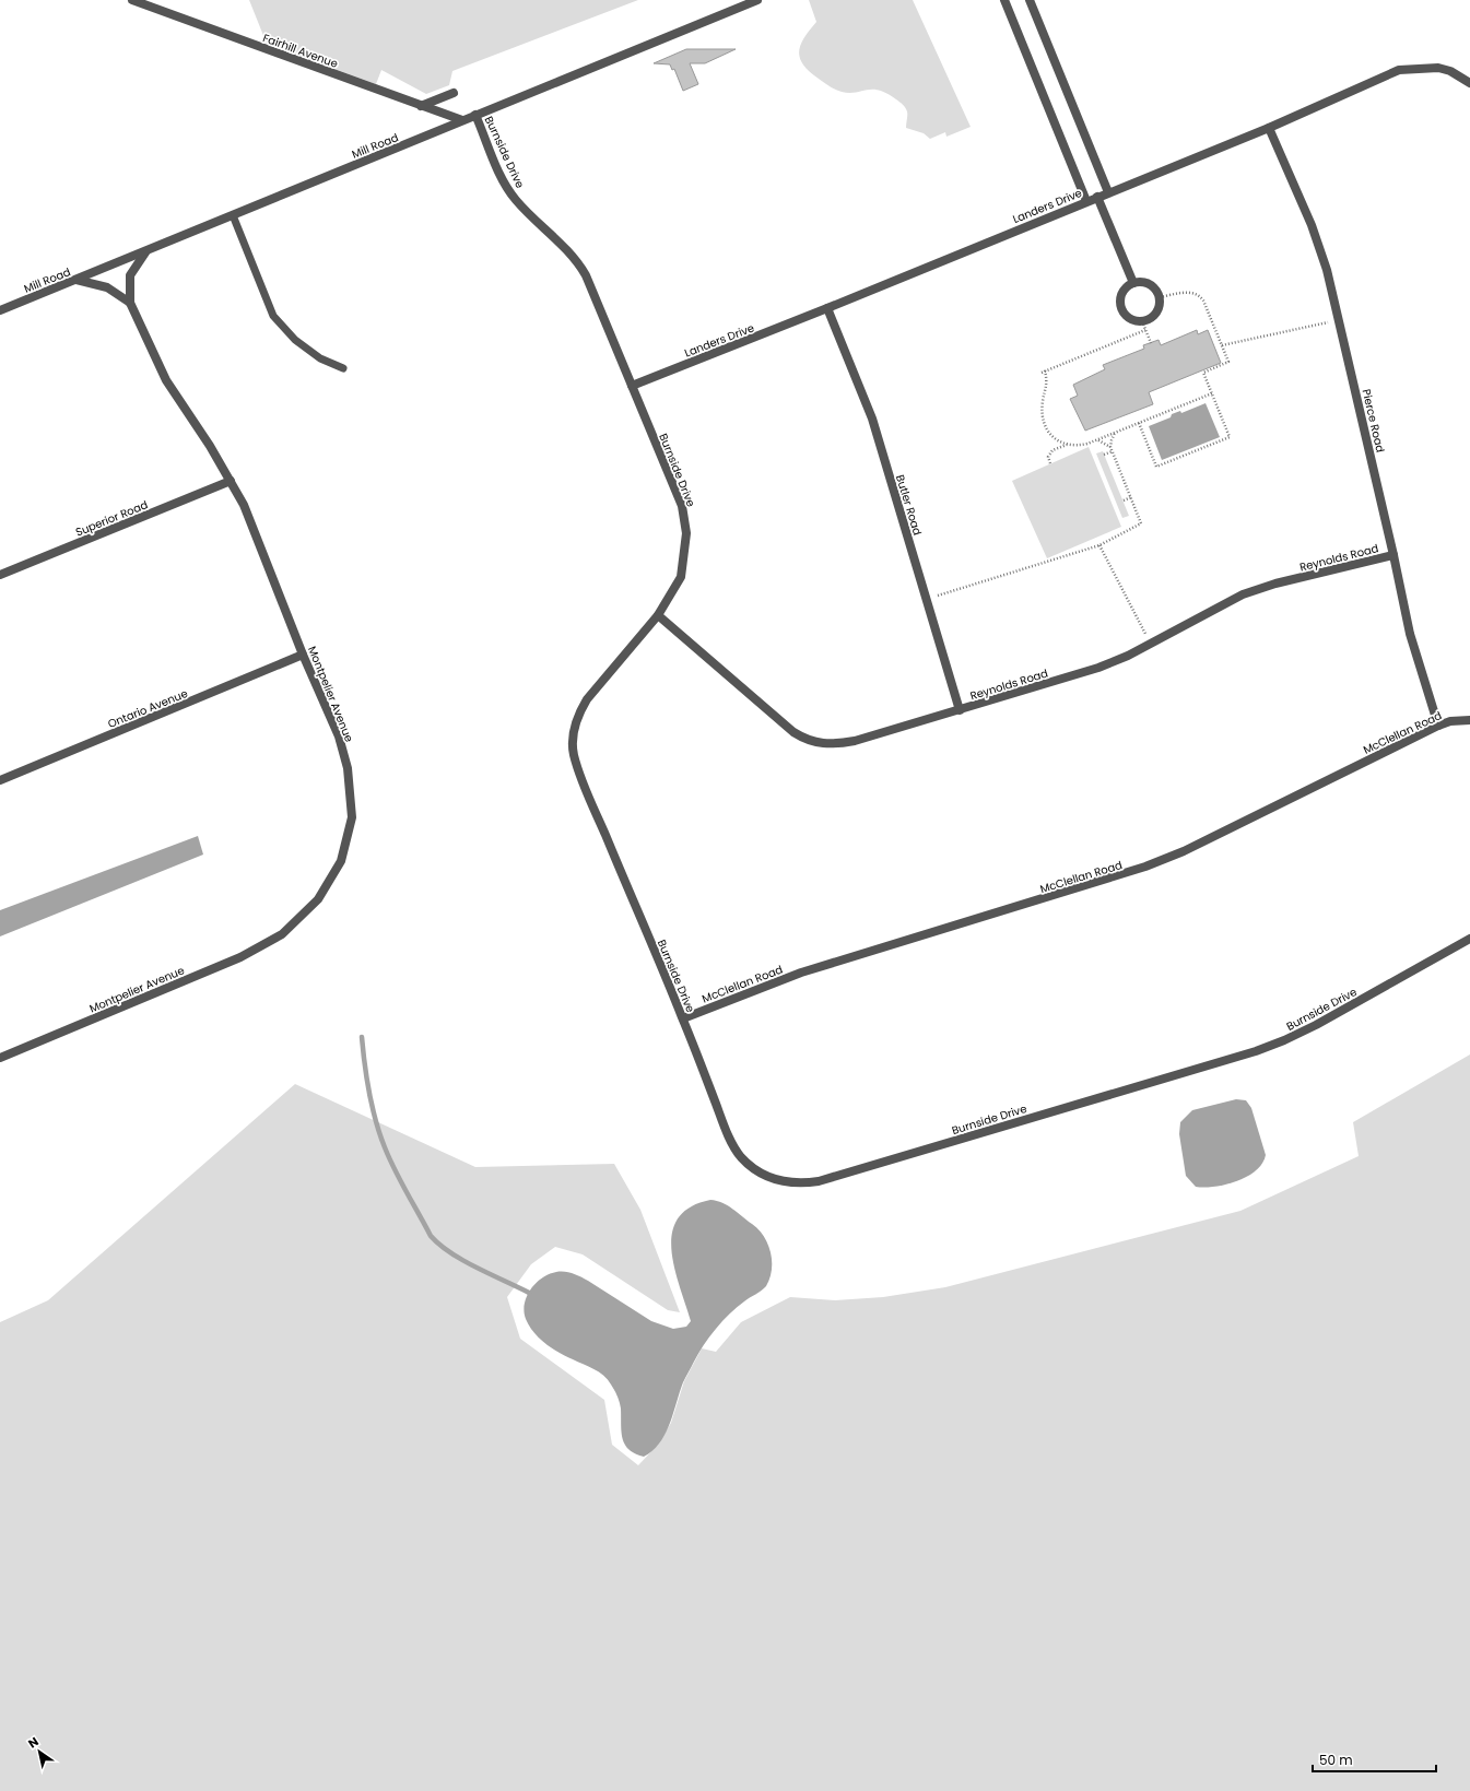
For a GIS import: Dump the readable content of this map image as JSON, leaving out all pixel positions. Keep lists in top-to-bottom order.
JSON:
{
  "streets": {
    "street": [
      "Fairhill Avenue",
      "Mill Road",
      "Burnside Drive",
      "Landers Drive",
      "Pierce Road",
      "Butler Road",
      "Superior Road",
      "Reynolds Road",
      "Montpelier Avenue",
      "Ontario Avenue",
      "McClellan Road"
    ]
  },
  "crossings": [
    ["Fairhill Avenue", "Mill Road"],
    ["Mill Road", "Burnside Drive"],
    ["Mill Road", "Montpelier Avenue"],
    ["Burnside Drive", "Landers Drive"],
    ["Burnside Drive", "Reynolds Road"],
    ["Burnside Drive", "McClellan Road"],
    ["Landers Drive", "Pierce Road"],
    ["Landers Drive", "Butler Road"],
    ["Pierce Road", "Reynolds Road"],
    ["Pierce Road", "McClellan Road"],
    ["Butler Road", "Reynolds Road"],
    ["Superior Road", "Montpelier Avenue"],
    ["Montpelier Avenue", "Ontario Avenue"]
  ],
  "scale_bar": "50 m",
  "north": "top left"
}
